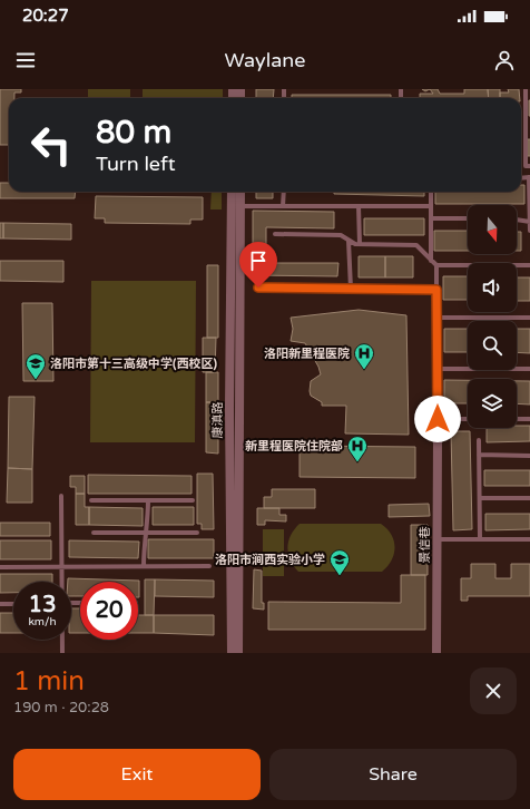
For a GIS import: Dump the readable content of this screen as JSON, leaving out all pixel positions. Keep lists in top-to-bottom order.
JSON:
{
  "streets": {
    "street": ["康滇路", "景信巷"]
  },
  "places": {
    "hospital": ["洛阳新里程医院", "新里程医院住院部"],
    "school or university": ["洛阳市第十三高级中学(西校区)", "洛阳市涧西实验小学"]
  },
  "north": "bottom",
  "page": {
    "status": "20:27",
    "header": "Waylane",
    "turn": ["80 m", "Turn left"],
    "speed": "13 km/h",
    "limit": "20",
    "heading": ["1 min", "190 m · 20:28"],
    "buttons": ["Exit", "Share"]
  }
}
